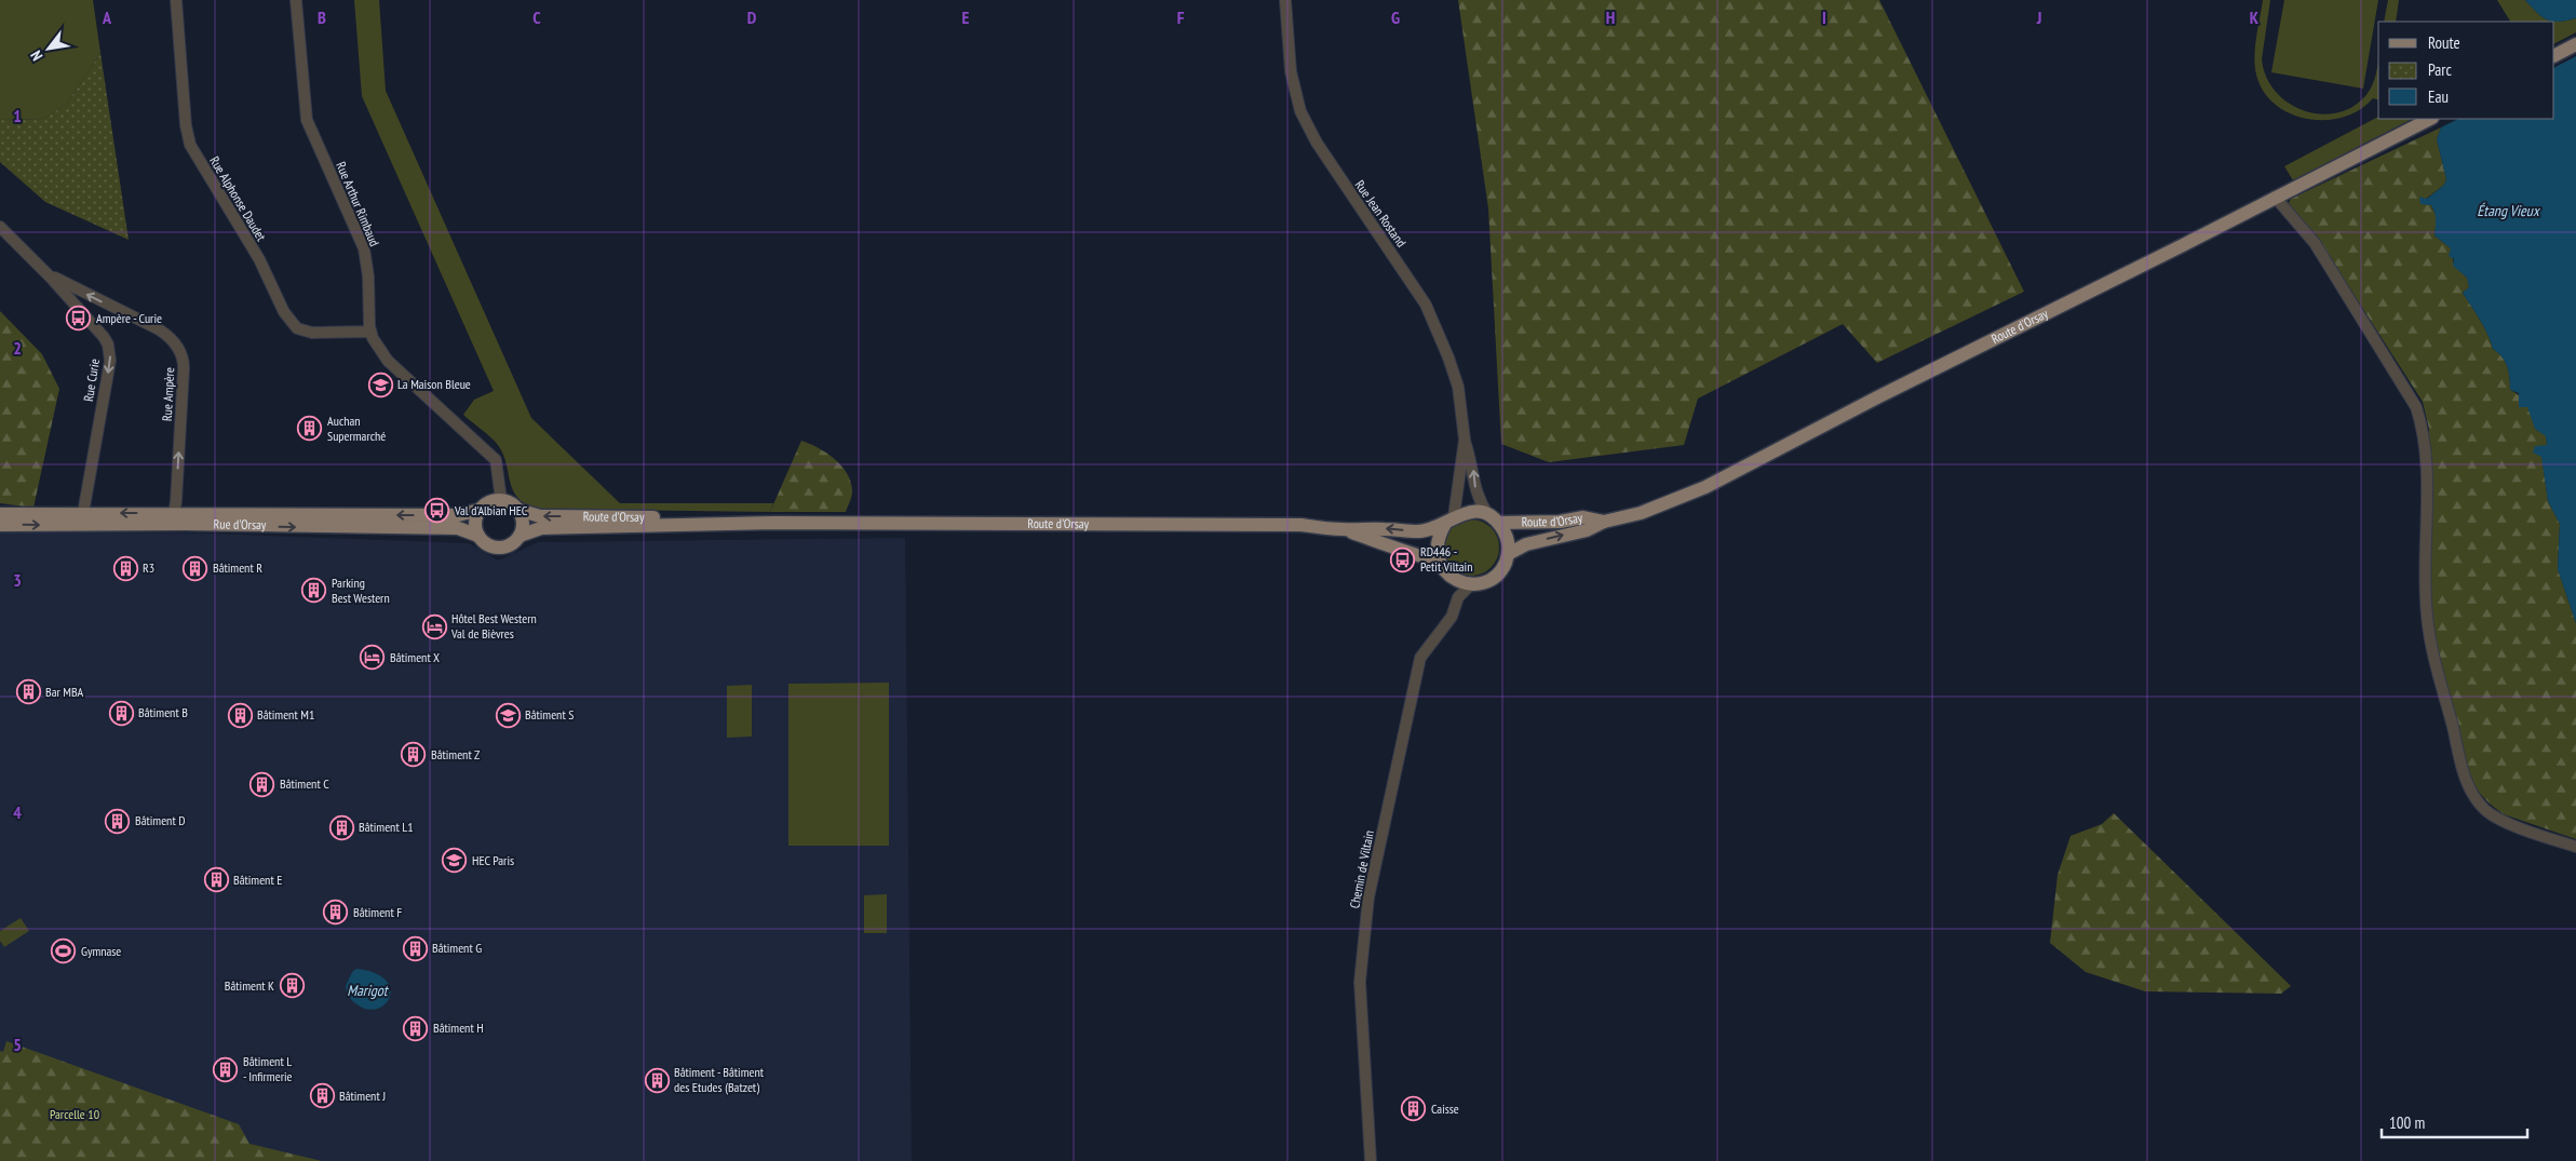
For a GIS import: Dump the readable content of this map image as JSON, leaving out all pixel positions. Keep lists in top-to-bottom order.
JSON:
{
  "streets": {
    "main road": ["Route d'Orsay", "Rue d'Orsay"],
    "street": [
      "Rue Alphonse Daudet",
      "Rue Arthur Rimbaud",
      "Rue Jean Rostand",
      "Rue Curie",
      "Rue Ampère",
      "Chemin de Viltain"
    ]
  },
  "crossings": [
    ["Rue Alphonse Daudet", "Rue Arthur Rimbaud"],
    ["Rue Arthur Rimbaud", "Route d'Orsay"],
    ["Rue Arthur Rimbaud", "Rue d'Orsay"],
    ["Rue Jean Rostand", "Route d'Orsay"],
    ["Rue Jean Rostand", "Chemin de Viltain"],
    ["Route d'Orsay", "Rue d'Orsay"],
    ["Route d'Orsay", "Chemin de Viltain"],
    ["Rue Curie", "Rue Ampère"],
    ["Rue Curie", "Rue d'Orsay"],
    ["Rue Ampère", "Rue d'Orsay"]
  ],
  "one_way": ["Rue Curie", "Rue Ampère"],
  "water": ["Étang Vieux", "Marigot"],
  "parks": ["Parcelle 10"],
  "places": {
    "bus stop": ["Ampère - Curie", "Val d'Albian HEC", "RD446 - Petit Viltain"],
    "school or university": ["La Maison Bleue", "Bâtiment S", "HEC Paris"],
    "building": [
      "Auchan Supermarché",
      "R3",
      "Bâtiment R",
      "Parking Best Western",
      "Bar MBA",
      "Bâtiment B",
      "Bâtiment M1",
      "Bâtiment Z",
      "Bâtiment C",
      "Bâtiment D",
      "Bâtiment L1",
      "Bâtiment E",
      "Bâtiment F",
      "Bâtiment G",
      "Bâtiment K",
      "Bâtiment H",
      "Bâtiment L - Infirmerie",
      "Bâtiment - Bâtiment des Etudes (Batzet)",
      "Bâtiment J",
      "Caisse"
    ],
    "hotel": ["Hôtel Best Western Val de Bièvres", "Bâtiment X"],
    "sports": ["Gymnase"]
  },
  "legend": ["Route", "Parc", "Eau"],
  "scale_bar": "100 m",
  "north": "bottom left",
  "grid": {
    "columns": [
      "A",
      "B",
      "C",
      "D",
      "E",
      "F",
      "G",
      "H",
      "I",
      "J",
      "K"
    ],
    "rows": [
      "1",
      "2",
      "3",
      "4",
      "5"
    ]
  }
}
